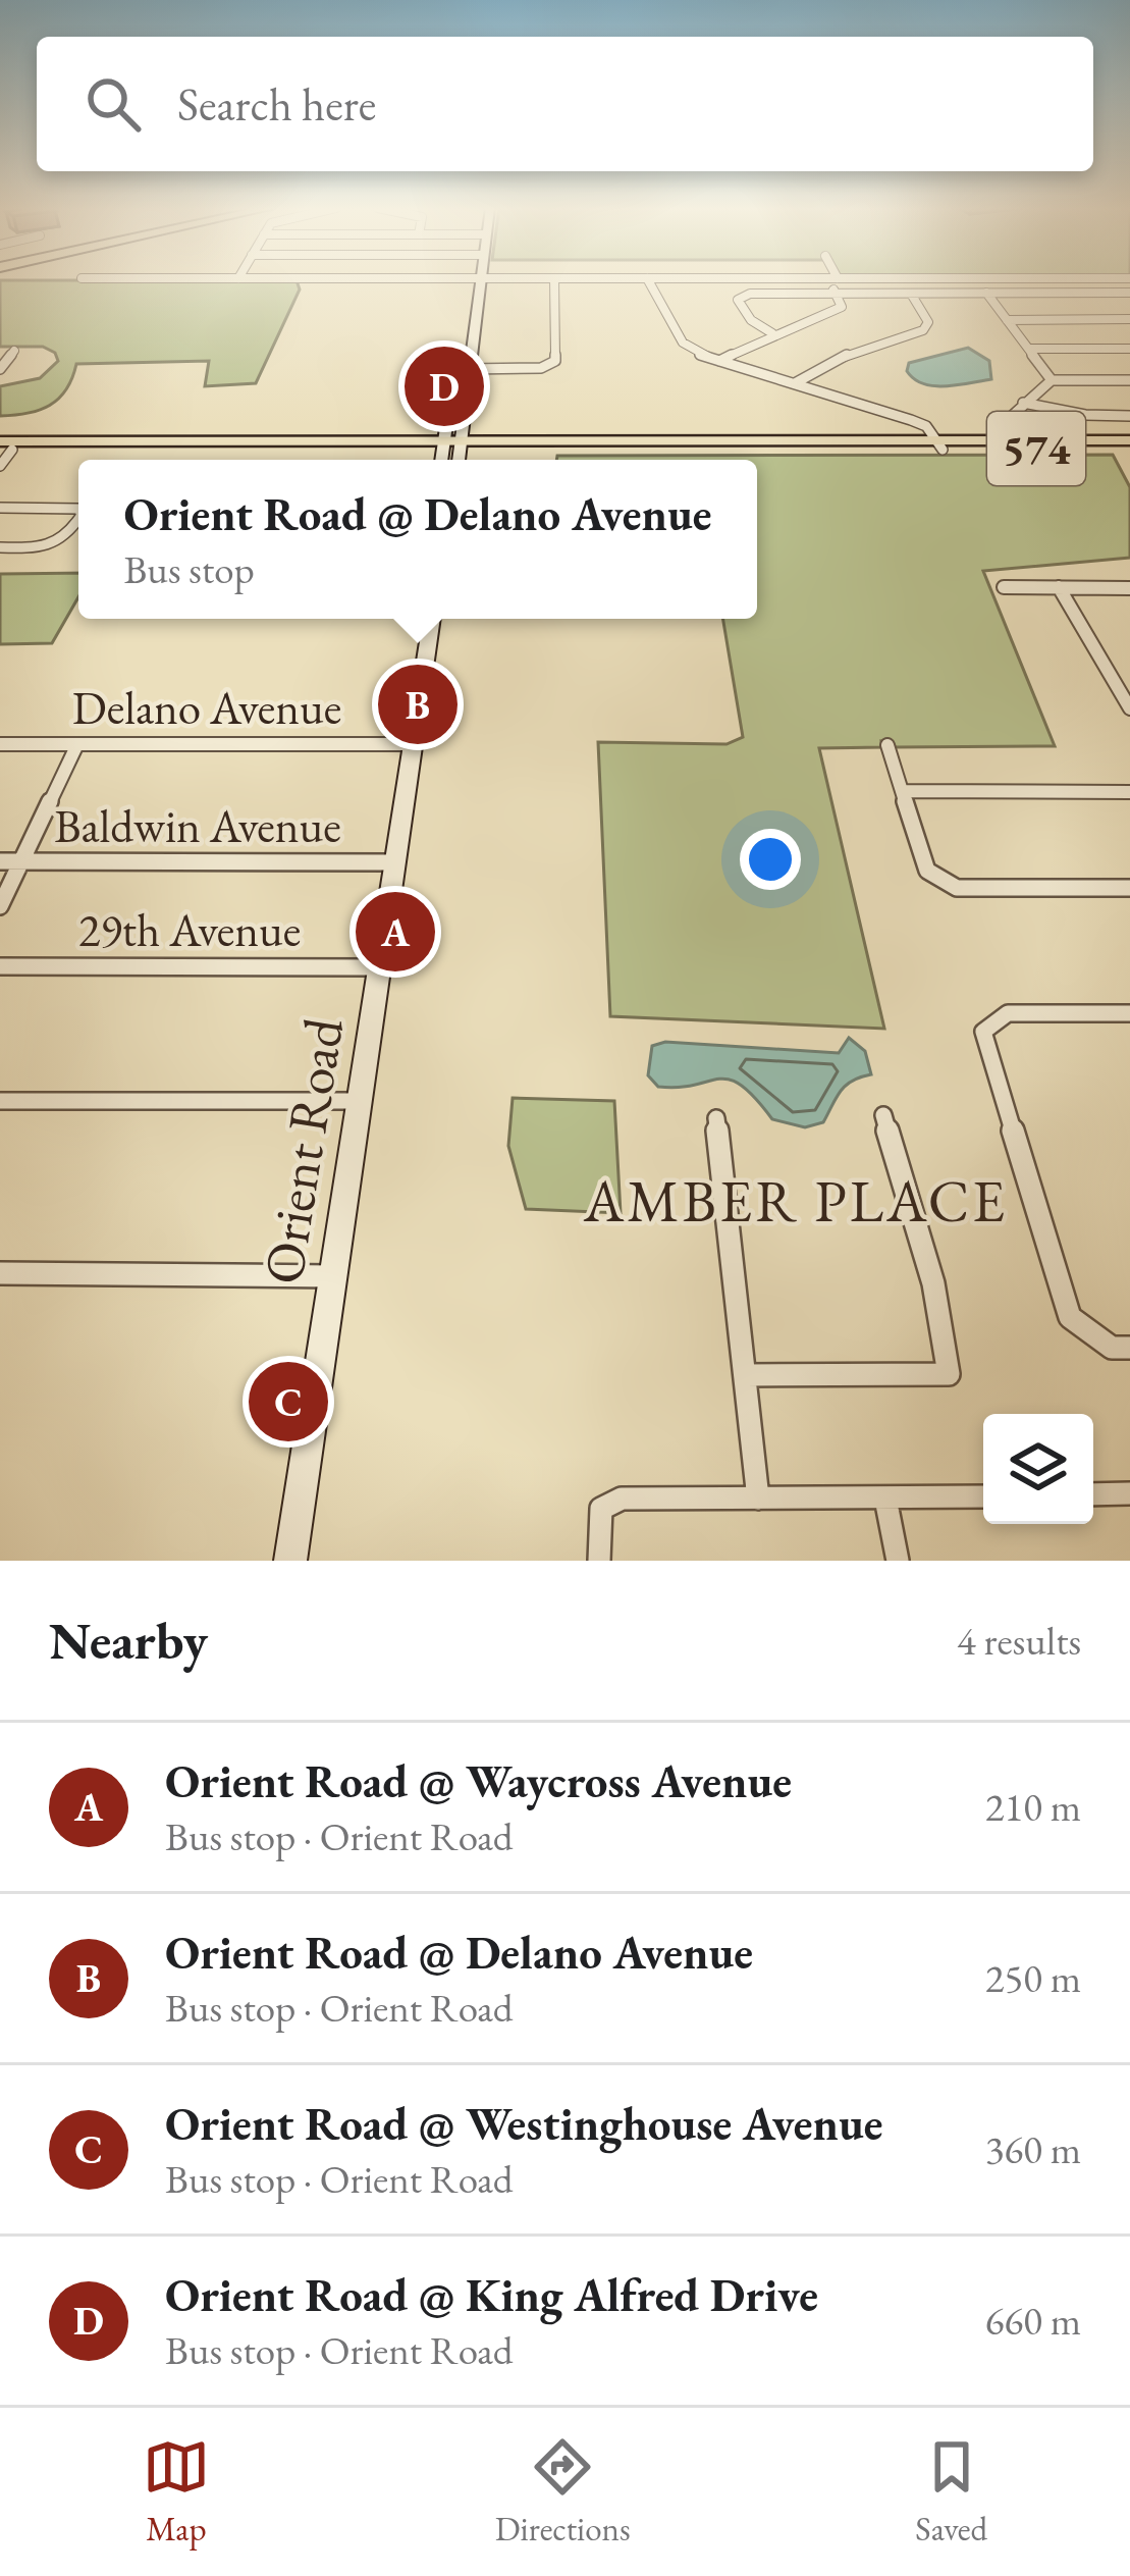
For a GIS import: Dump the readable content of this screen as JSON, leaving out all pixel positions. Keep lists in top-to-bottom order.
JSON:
{
  "streets": {
    "main road": ["574"],
    "street": [
      "Delano Avenue",
      "Baldwin Avenue",
      "29th Avenue",
      "Orient Road"
    ]
  },
  "crossings": [
    ["Delano Avenue", "Orient Road"],
    ["Baldwin Avenue", "Orient Road"],
    ["29th Avenue", "Orient Road"]
  ],
  "districts": ["AMBER PLACE"],
  "page": {
    "search": "Search here",
    "pins": [
      "D",
      "B",
      "A",
      "C"
    ],
    "popup": ["Orient Road @ Delano Avenue", "Bus stop"],
    "heading": ["Nearby", "4 results"],
    "list": [
      {
        "mark": "A",
        "name": "Orient Road @ Waycross Avenue",
        "note": "Bus stop · Orient Road",
        "value": "210 m"
      },
      {
        "mark": "B",
        "name": "Orient Road @ Delano Avenue",
        "note": "Bus stop · Orient Road",
        "value": "250 m"
      },
      {
        "mark": "C",
        "name": "Orient Road @ Westinghouse Avenue",
        "note": "Bus stop · Orient Road",
        "value": "360 m"
      },
      {
        "mark": "D",
        "name": "Orient Road @ King Alfred Drive",
        "note": "Bus stop · Orient Road",
        "value": "660 m"
      }
    ],
    "nav": ["Map", "Directions", "Saved"]
  }
}
